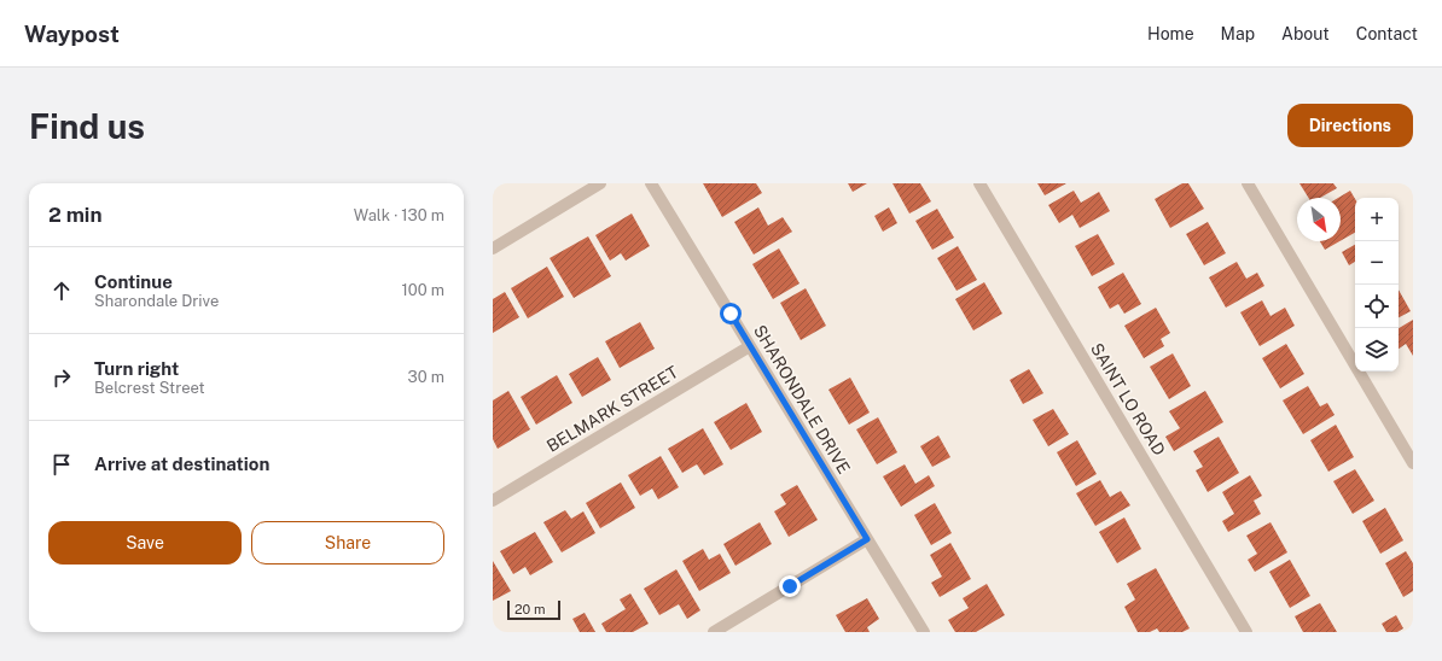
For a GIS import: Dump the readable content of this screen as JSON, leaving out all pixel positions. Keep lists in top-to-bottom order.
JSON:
{
  "streets": {
    "street": ["SHARONDALE DRIVE", "SAINT LO ROAD", "BELMARK STREET"]
  },
  "crossings": [
    ["SHARONDALE DRIVE", "BELMARK STREET"]
  ],
  "scale_bar": "20 m",
  "north": "bottom right",
  "page": {
    "header": "Waypost",
    "nav": [
      "Home",
      "Map",
      "About",
      "Contact"
    ],
    "buttons": [
      "Directions",
      ["Save", "Share"]
    ],
    "title": "Find us",
    "heading": ["2 min", "Walk · 130 m"],
    "map_buttons": ["+", "−"],
    "list": [
      ["Continue", "Sharondale Drive", "100 m"],
      ["Turn right", "Belcrest Street", "30 m"],
      "Arrive at destination"
    ],
    "scale": "20 m"
  }
}
